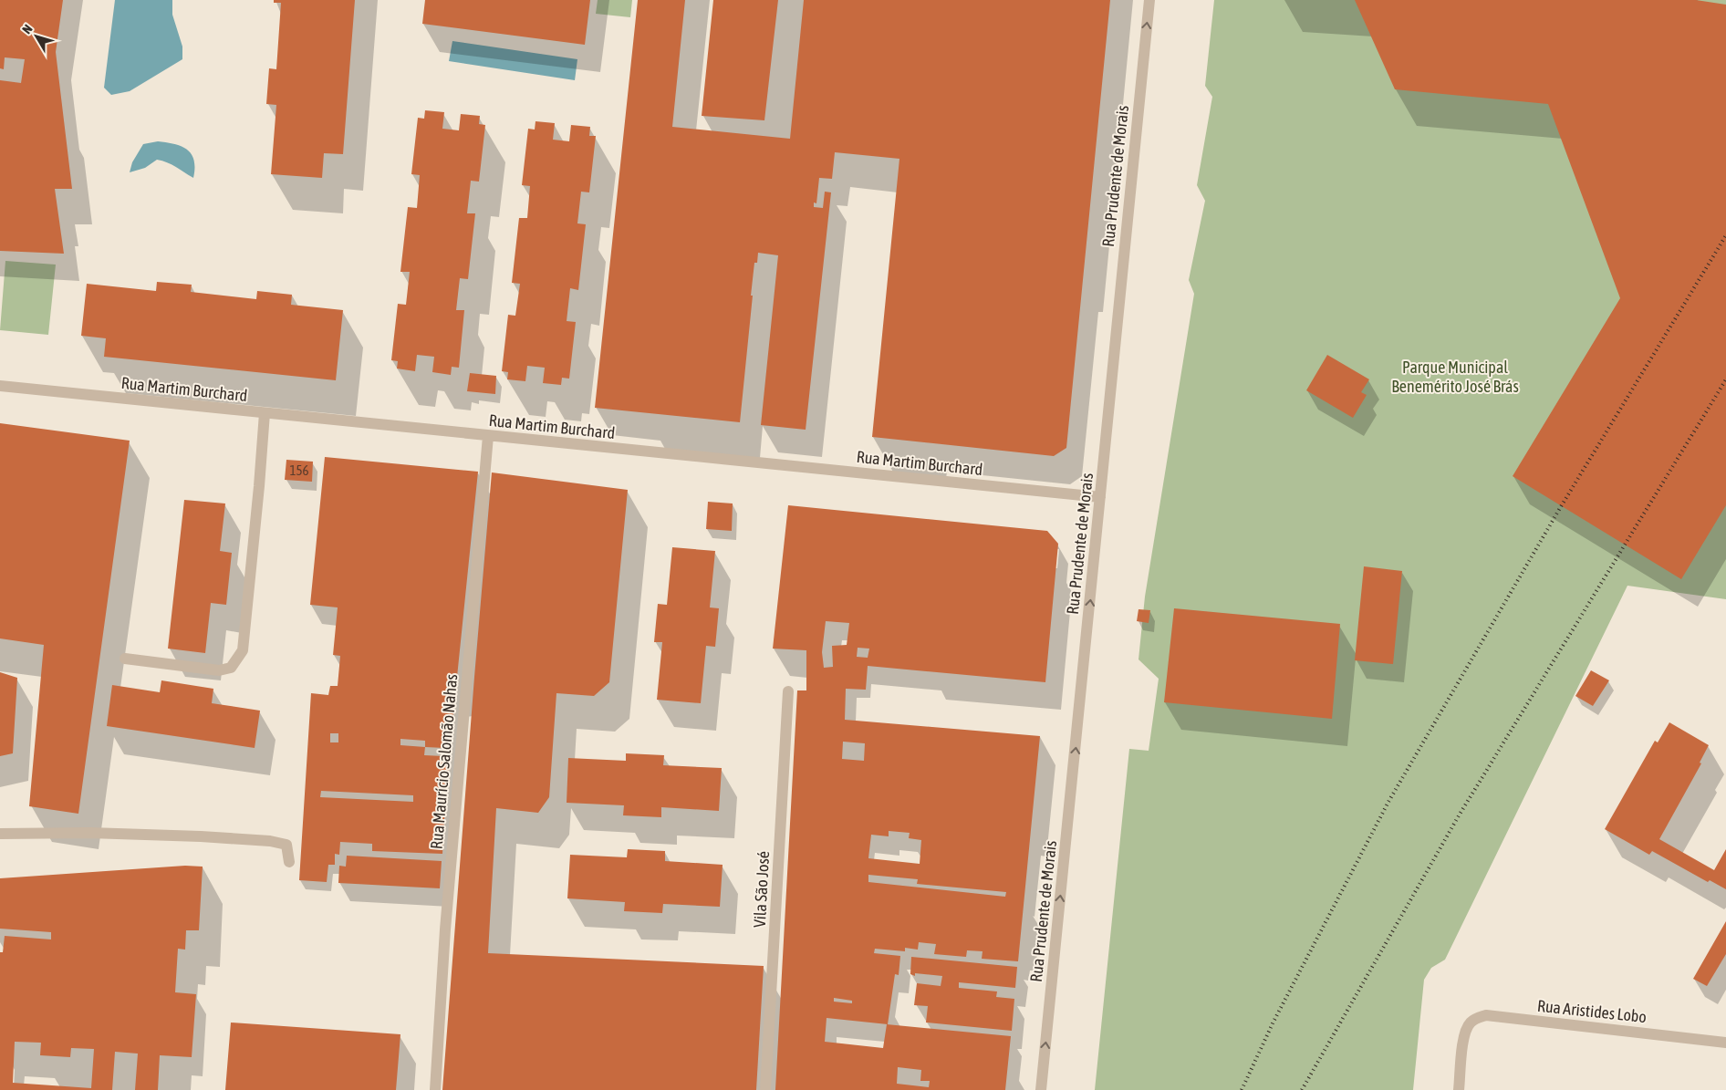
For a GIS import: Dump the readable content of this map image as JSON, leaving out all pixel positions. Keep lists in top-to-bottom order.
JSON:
{
  "streets": {
    "street": [
      "Rua Prudente de Morais",
      "Rua Martim Burchard",
      "Rua Maurício Salomão Nahas",
      "Vila São José",
      "Rua Aristides Lobo"
    ]
  },
  "crossings": [
    ["Rua Prudente de Morais", "Rua Martim Burchard"],
    ["Rua Martim Burchard", "Rua Maurício Salomão Nahas"]
  ],
  "one_way": ["Rua Prudente de Morais"],
  "parks": ["Parque Municipal Benemérito José Brás"],
  "house_numbers": ["156"],
  "north": "top left"
}
